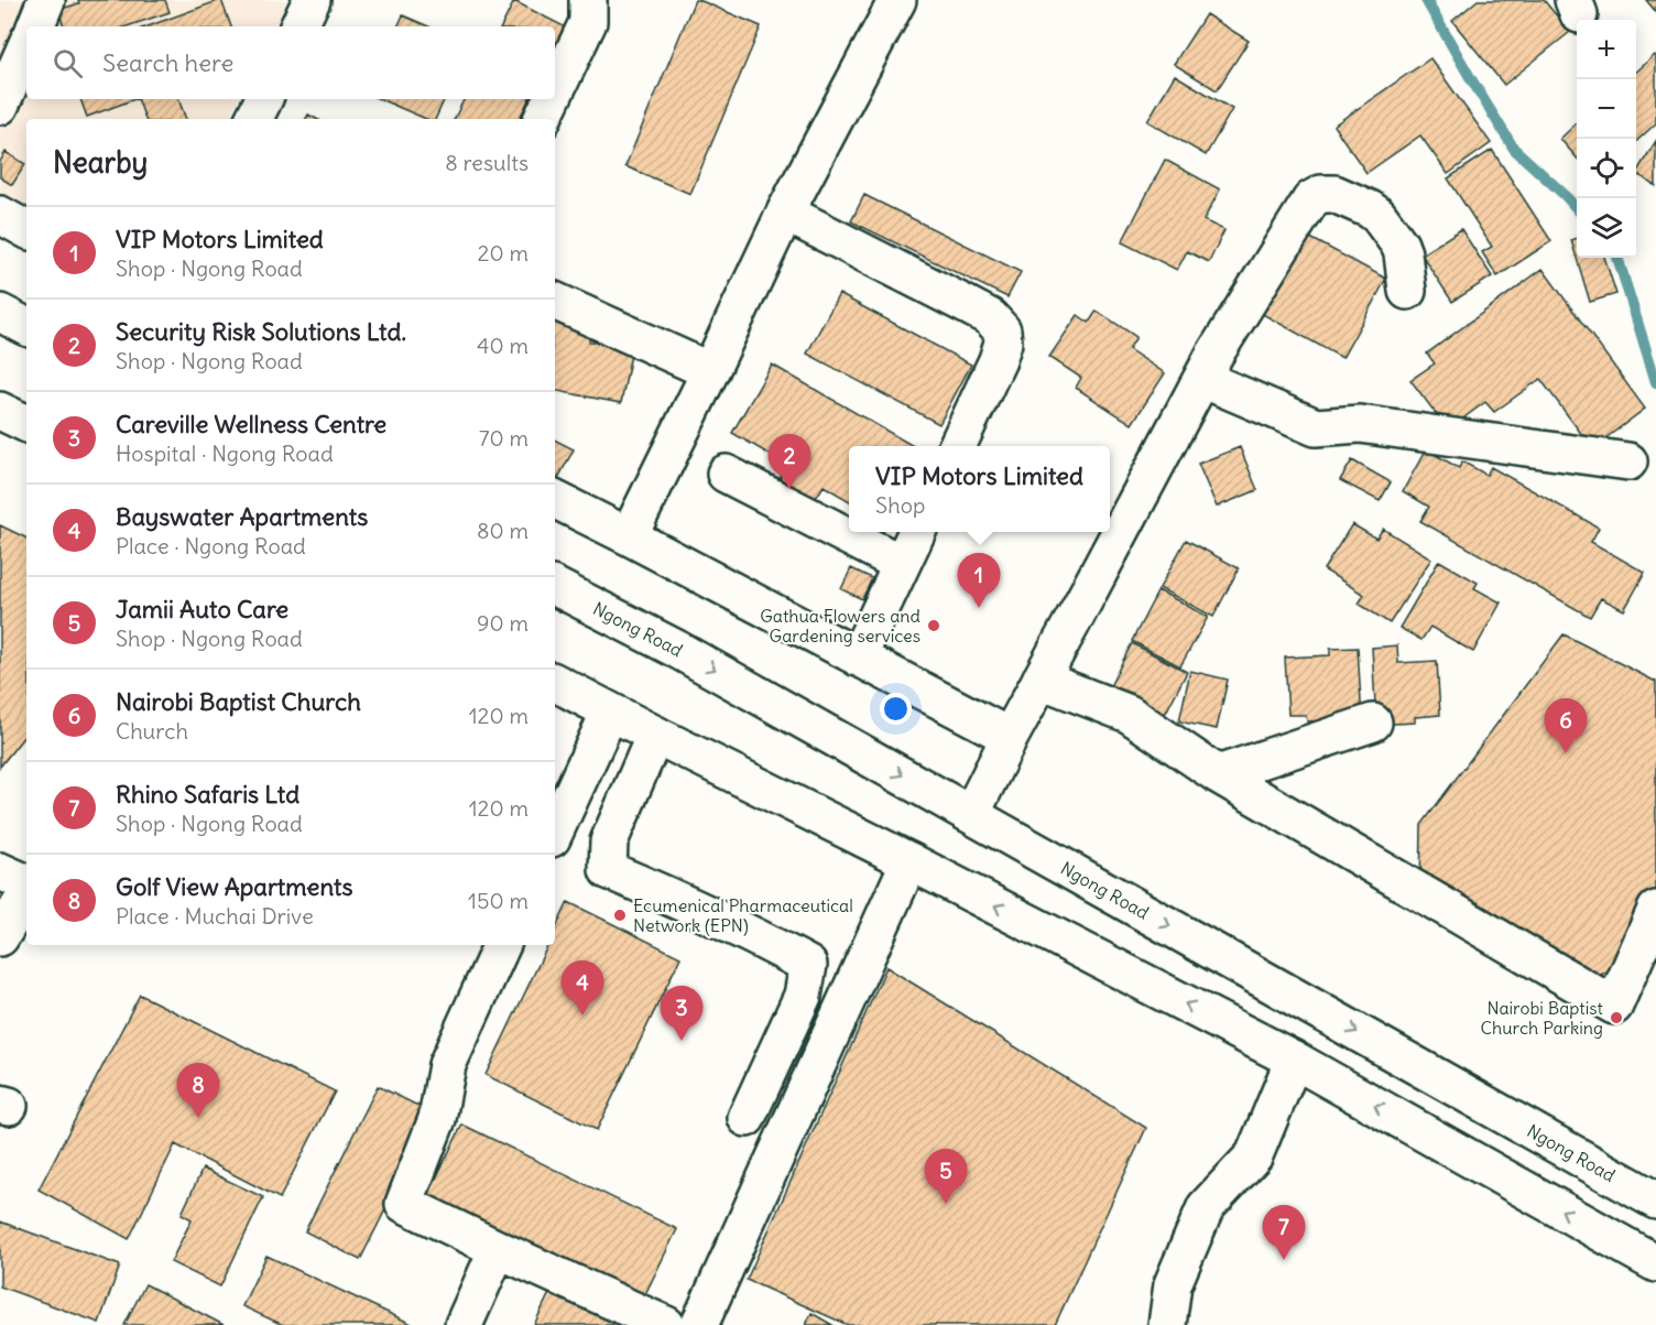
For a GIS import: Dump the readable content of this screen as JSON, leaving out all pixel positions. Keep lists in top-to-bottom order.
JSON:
{
  "streets": {
    "main road": ["Ngong Road"]
  },
  "places": ["Gathua Flowers and Gardening services", "Ecumenical Pharmaceutical Network (EPN)", "Nairobi Baptist Church Parking"],
  "page": {
    "map_buttons": ["+", "−"],
    "search": "Search here",
    "heading": ["Nearby", "8 results"],
    "list": [
      {
        "mark": "1",
        "name": "VIP Motors Limited",
        "note": "Shop · Ngong Road",
        "value": "20 m"
      },
      {
        "mark": "2",
        "name": "Security Risk Solutions Ltd.",
        "note": "Shop · Ngong Road",
        "value": "40 m"
      },
      {
        "mark": "3",
        "name": "Careville Wellness Centre",
        "note": "Hospital · Ngong Road",
        "value": "70 m"
      },
      {
        "mark": "4",
        "name": "Bayswater Apartments",
        "note": "Place · Ngong Road",
        "value": "80 m"
      },
      {
        "mark": "5",
        "name": "Jamii Auto Care",
        "note": "Shop · Ngong Road",
        "value": "90 m"
      },
      {
        "mark": "6",
        "name": "Nairobi Baptist Church",
        "note": "Church",
        "value": "120 m"
      },
      {
        "mark": "7",
        "name": "Rhino Safaris Ltd",
        "note": "Shop · Ngong Road",
        "value": "120 m"
      },
      {
        "mark": "8",
        "name": "Golf View Apartments",
        "note": "Place · Muchai Drive",
        "value": "150 m"
      }
    ],
    "pins": [
      "2",
      "1",
      "6",
      "4",
      "3",
      "8",
      "5",
      "7"
    ],
    "popup": ["VIP Motors Limited", "Shop"]
  }
}
